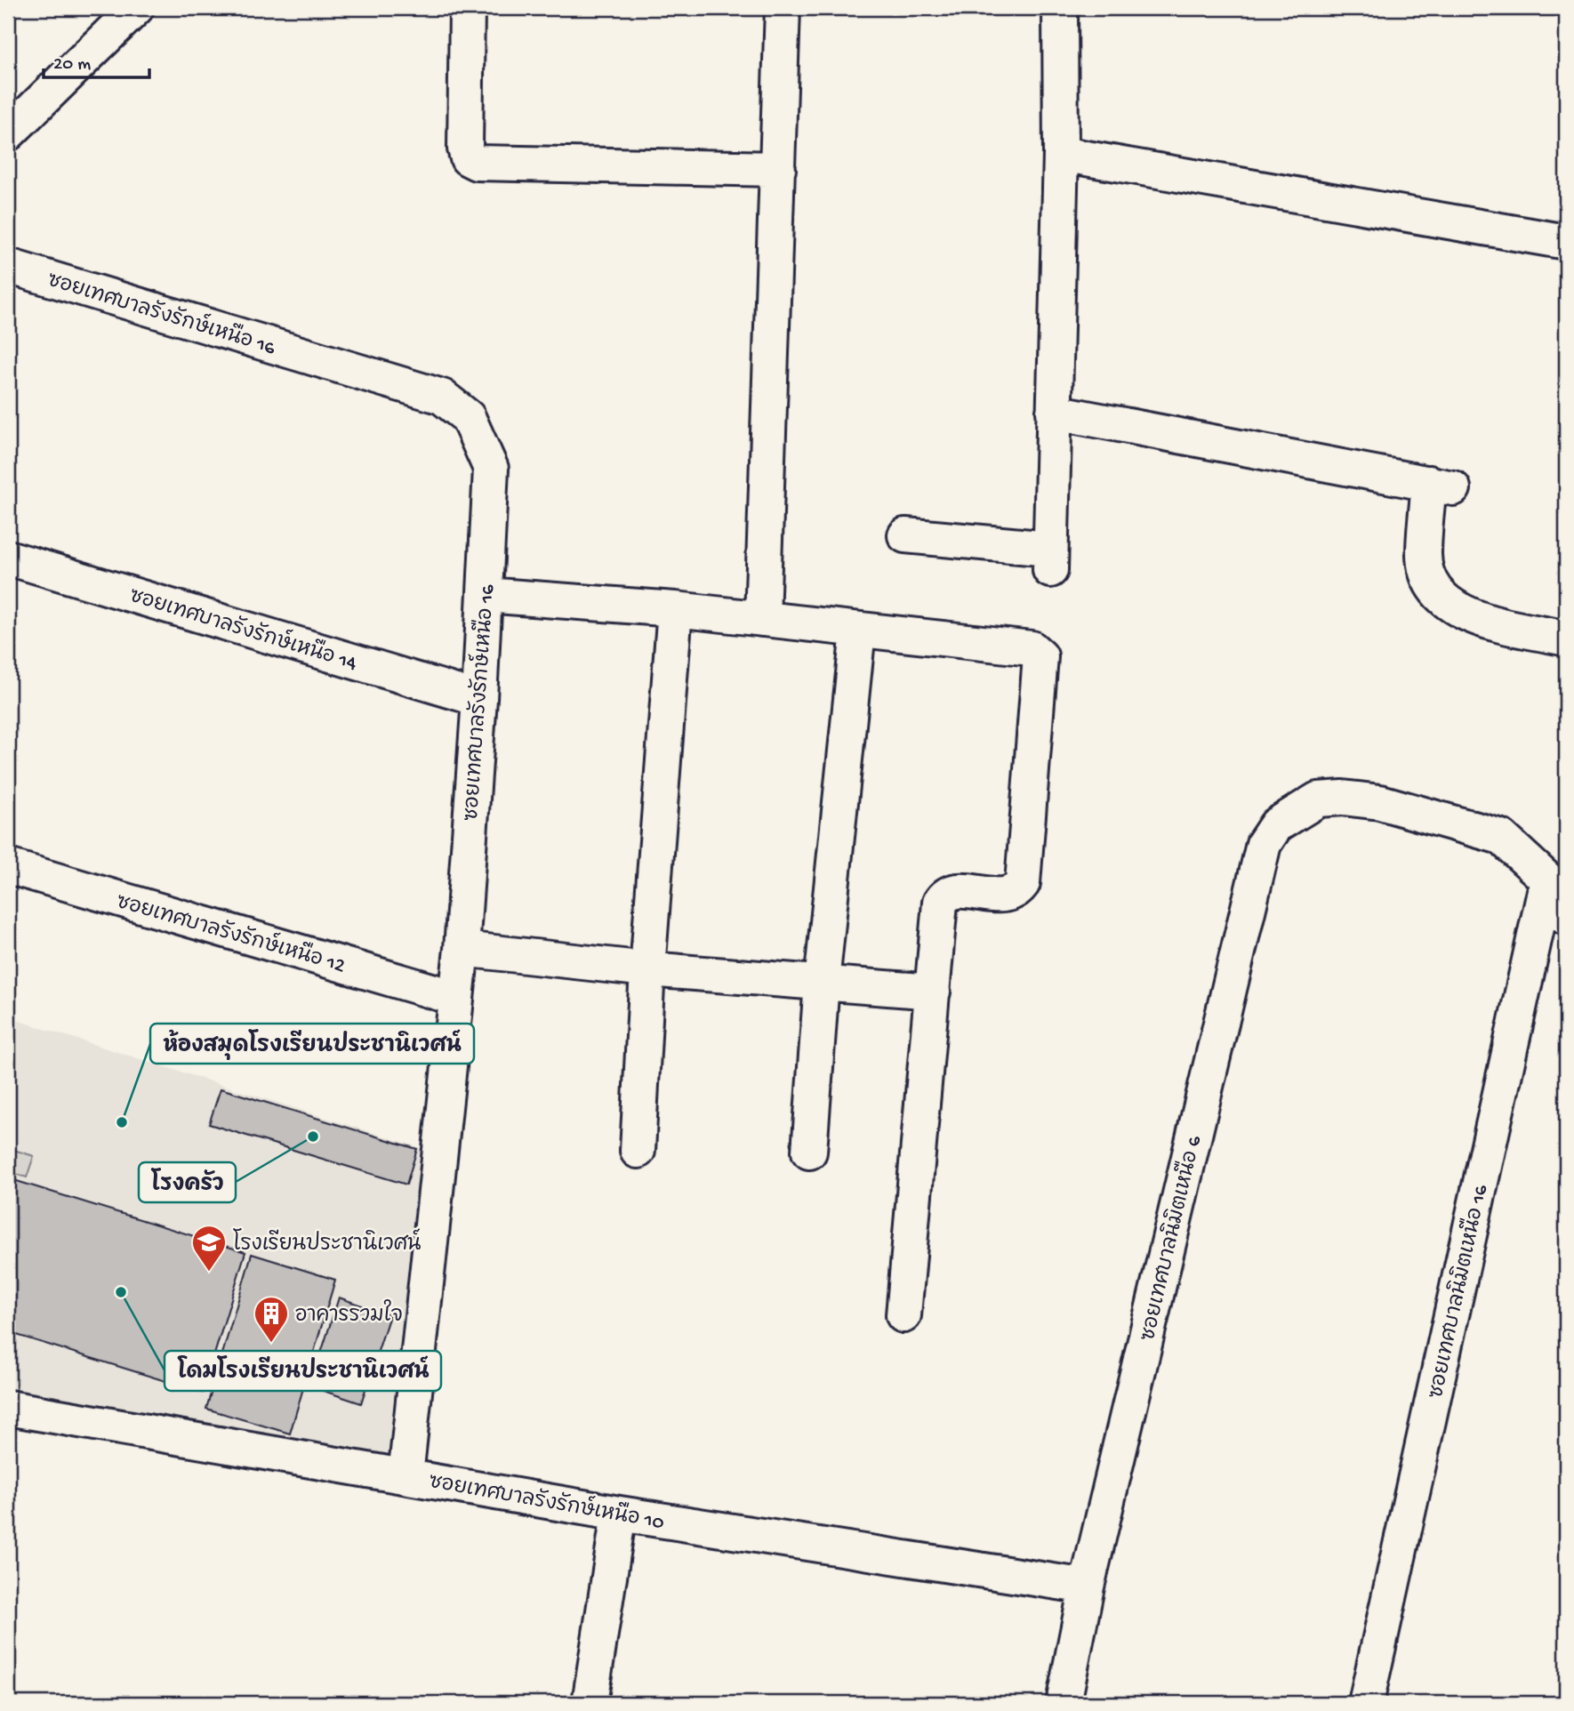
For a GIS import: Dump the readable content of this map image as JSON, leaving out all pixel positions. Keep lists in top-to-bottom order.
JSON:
{
  "streets": {
    "street": [
      "ซอยเทศบาลรังรักษ์เหนือ 16",
      "ซอยเทศบาลรังรักษ์เหนือ 14",
      "ซอยเทศบาลรังรักษ์เหนือ 12",
      "ซอยเทศบาลนิมิตเหนือ 6",
      "ซอยเทศบาลนิมิตเหนือ 16",
      "ซอยเทศบาลรังรักษ์เหนือ 10"
    ]
  },
  "crossings": [
    ["ซอยเทศบาลรังรักษ์เหนือ 16", "ซอยเทศบาลรังรักษ์เหนือ 14"],
    ["ซอยเทศบาลรังรักษ์เหนือ 16", "ซอยเทศบาลรังรักษ์เหนือ 12"],
    ["ซอยเทศบาลรังรักษ์เหนือ 16", "ซอยเทศบาลรังรักษ์เหนือ 10"],
    ["ซอยเทศบาลนิมิตเหนือ 6", "ซอยเทศบาลนิมิตเหนือ 16"],
    ["ซอยเทศบาลนิมิตเหนือ 6", "ซอยเทศบาลรังรักษ์เหนือ 10"]
  ],
  "places": {
    "other": ["ห้องสมุดโรงเรียนประชานิเวศน์", "โรงครัว", "โดมโรงเรียนประชานิเวศน์"],
    "school or university": ["โรงเรียนประชานิเวศน์"],
    "building": ["อาคารรวมใจ"]
  },
  "scale_bar": "20 m"
}
